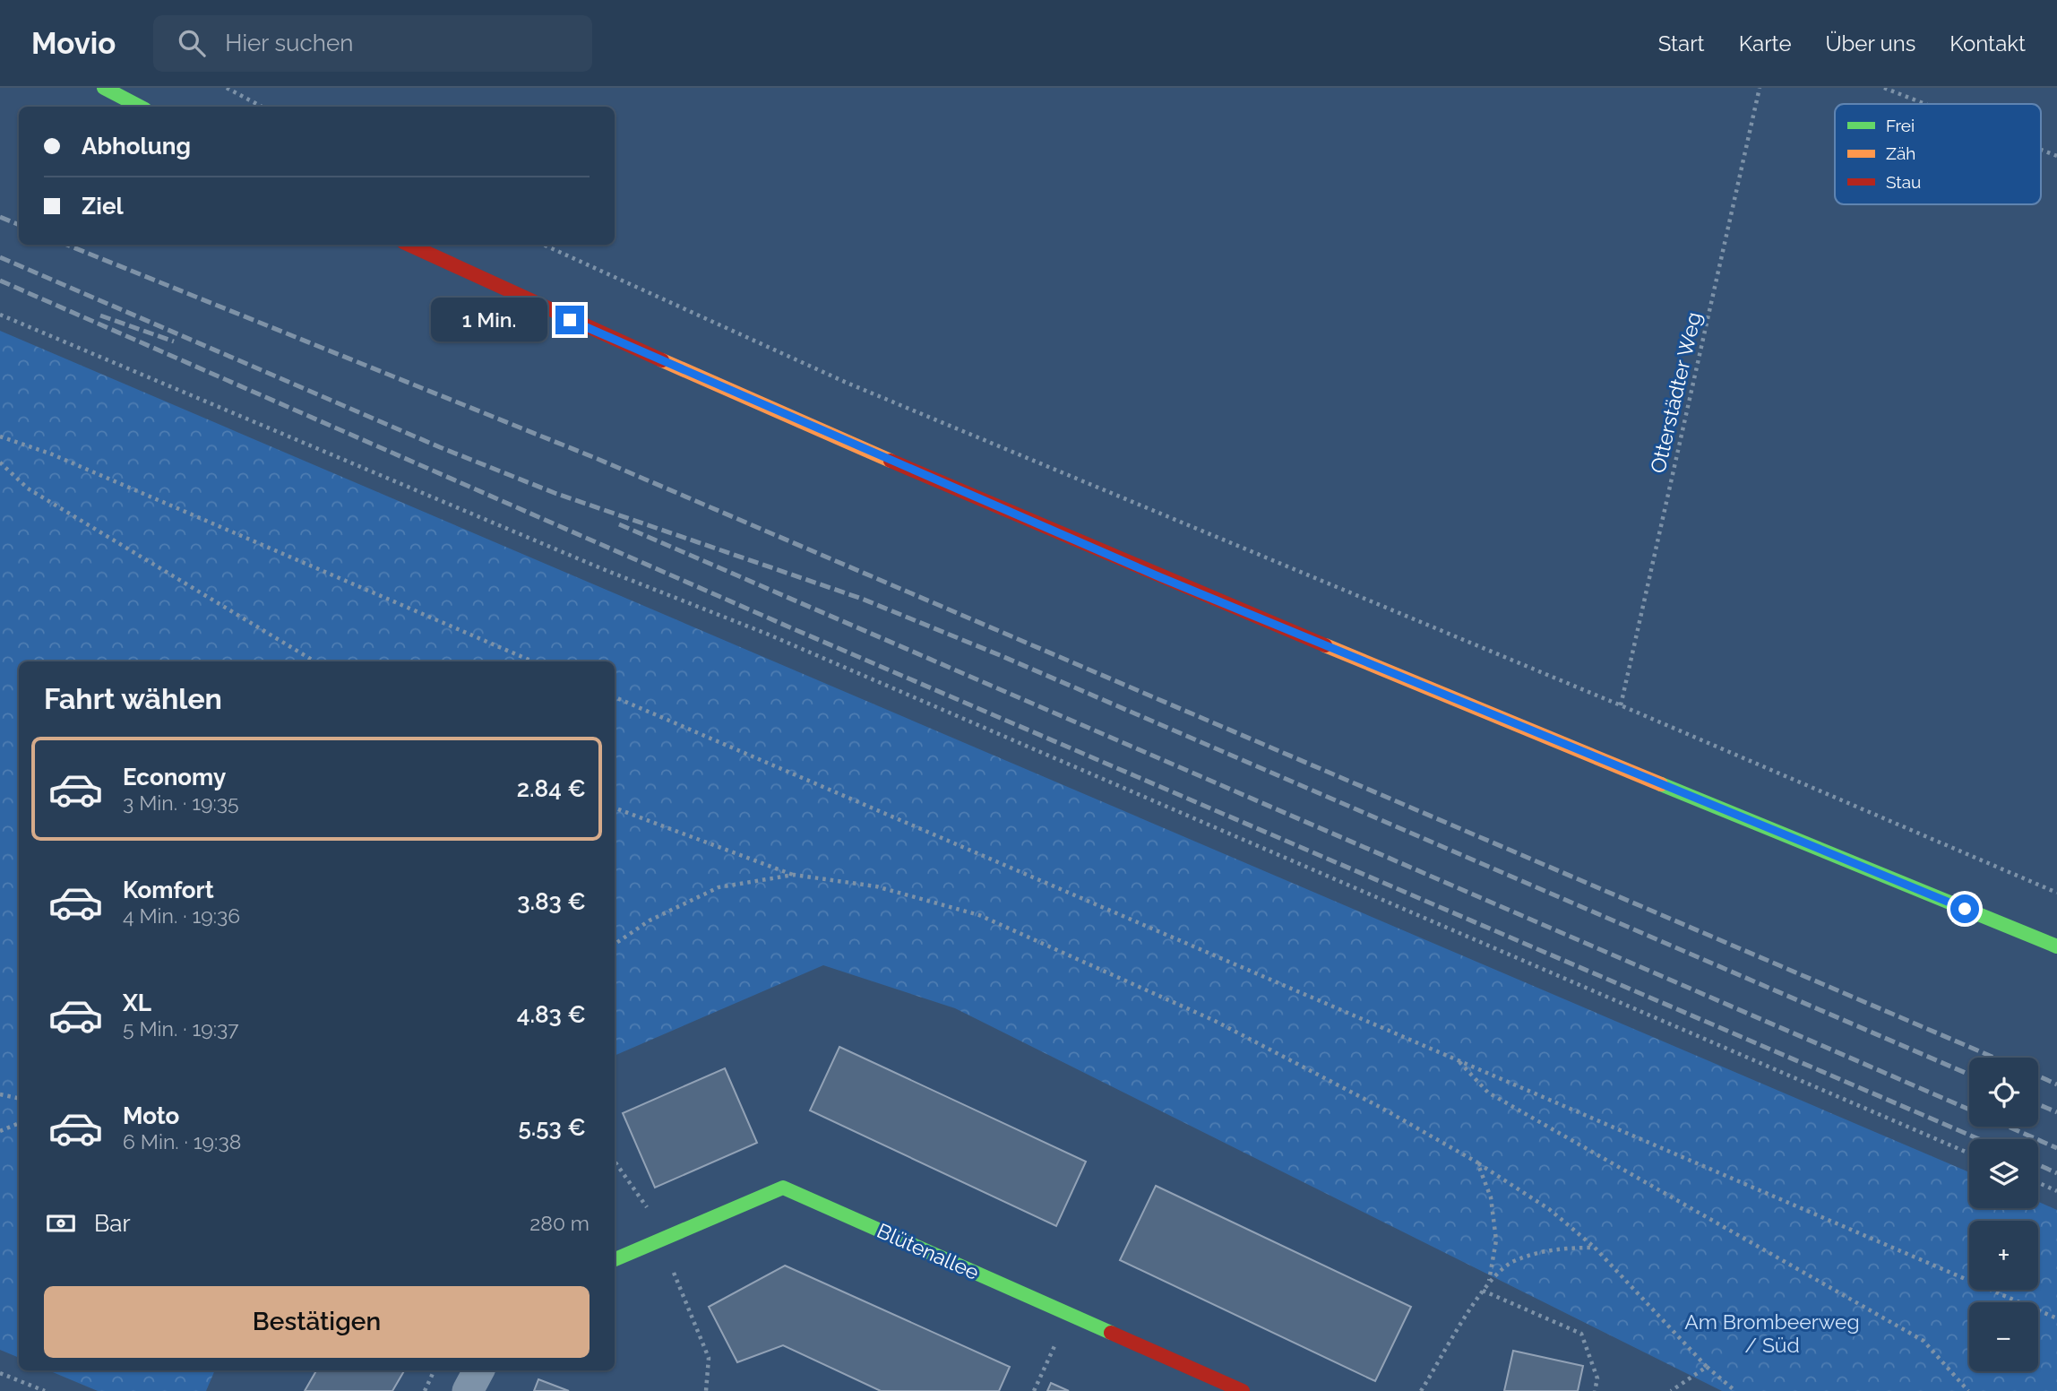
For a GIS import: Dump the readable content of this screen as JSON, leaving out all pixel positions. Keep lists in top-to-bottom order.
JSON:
{
  "streets": {
    "main road": ["Blütenallee"],
    "path": ["Otterstädter Weg"]
  },
  "parks": ["Am Brombeerweg / Süd"],
  "legend": ["Frei", "Zäh", "Stau"],
  "page": {
    "header": "Movio",
    "search": "Hier suchen",
    "nav": [
      "Start",
      "Karte",
      "Über uns",
      "Kontakt"
    ],
    "banner": ["Abholung", "Ziel"],
    "bubble": "1 Min.",
    "heading": "Fahrt wählen",
    "list": [
      {
        "name": "Economy",
        "note": "3 Min. · 19:35",
        "value": "2.84 €"
      },
      {
        "name": "Komfort",
        "note": "4 Min. · 19:36",
        "value": "3.83 €"
      },
      {
        "name": "XL",
        "note": "5 Min. · 19:37",
        "value": "4.83 €"
      },
      {
        "name": "Moto",
        "note": "6 Min. · 19:38",
        "value": "5.53 €"
      }
    ],
    "map_buttons": ["+", "−"],
    "pay": ["Bar", "280 m"],
    "buttons": "Bestätigen"
  }
}
